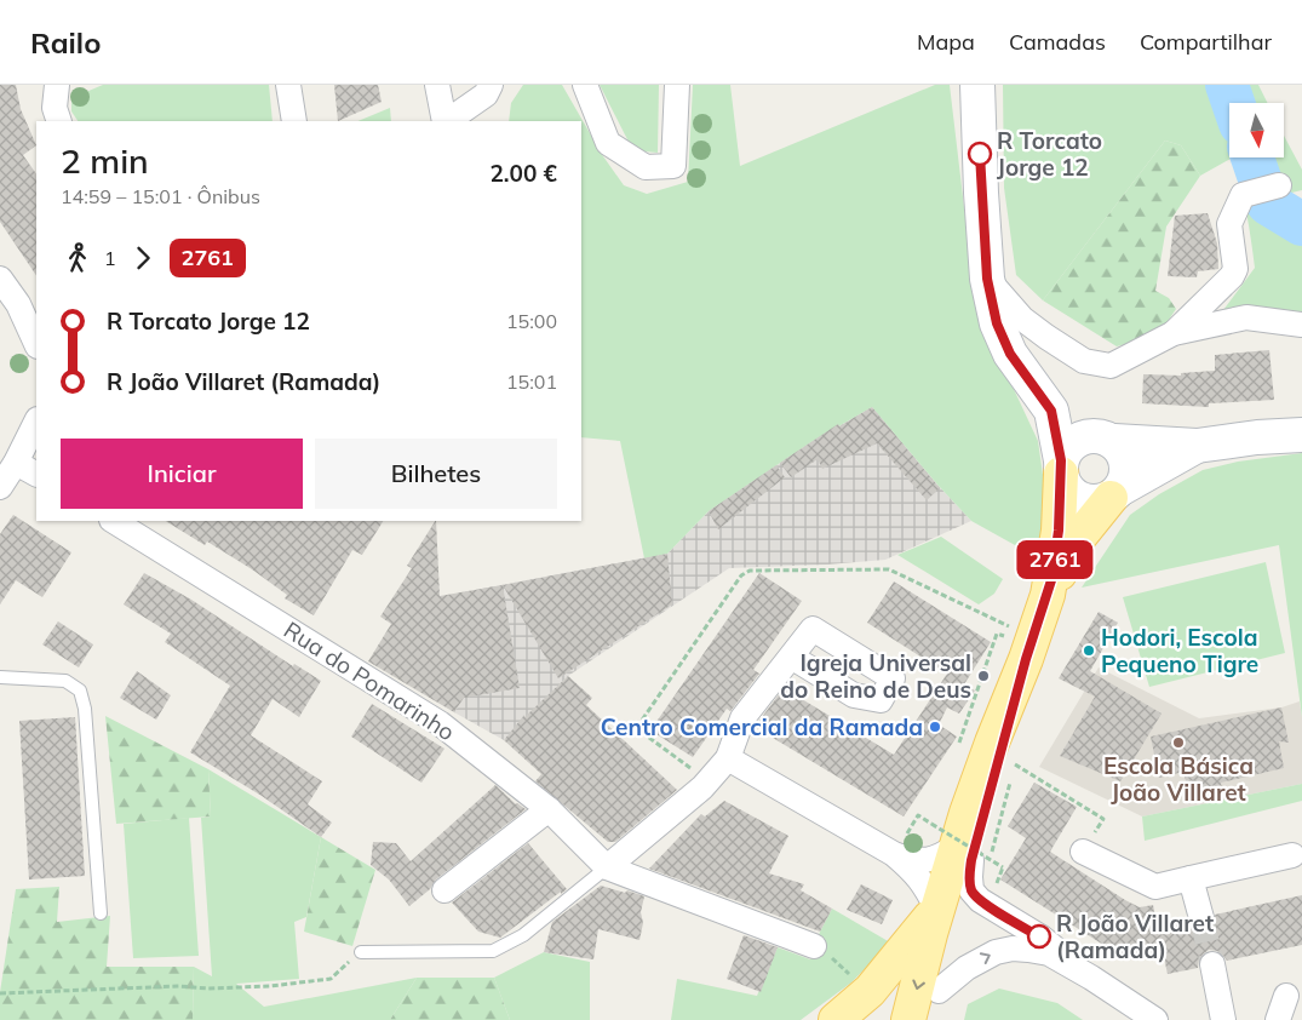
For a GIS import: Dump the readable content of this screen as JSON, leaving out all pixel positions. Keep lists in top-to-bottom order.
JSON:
{
  "streets": {
    "street": ["Rua do Pomarinho"]
  },
  "places": [
    "R Torcato Jorge 12",
    "Hodori, Escola Pequeno Tigre",
    "Igreja Universal do Reino de Deus",
    "Centro Comercial da Ramada",
    "Escola Básica João Villaret",
    "R João Villaret (Ramada)"
  ],
  "lines": ["bus line 2761"],
  "north": "bottom",
  "page": {
    "header": "Railo",
    "nav": ["Mapa", "Camadas", "Compartilhar"],
    "on_map": "2761",
    "heading": ["2 min", "14:59 – 15:01 · Ônibus", "2.00 €"],
    "legs": ["1", "2761"],
    "list": [
      {
        "name": "R Torcato Jorge 12",
        "value": "15:00"
      },
      {
        "name": "R João Villaret (Ramada)",
        "value": "15:01"
      }
    ],
    "buttons": ["Iniciar", "Bilhetes"]
  }
}
